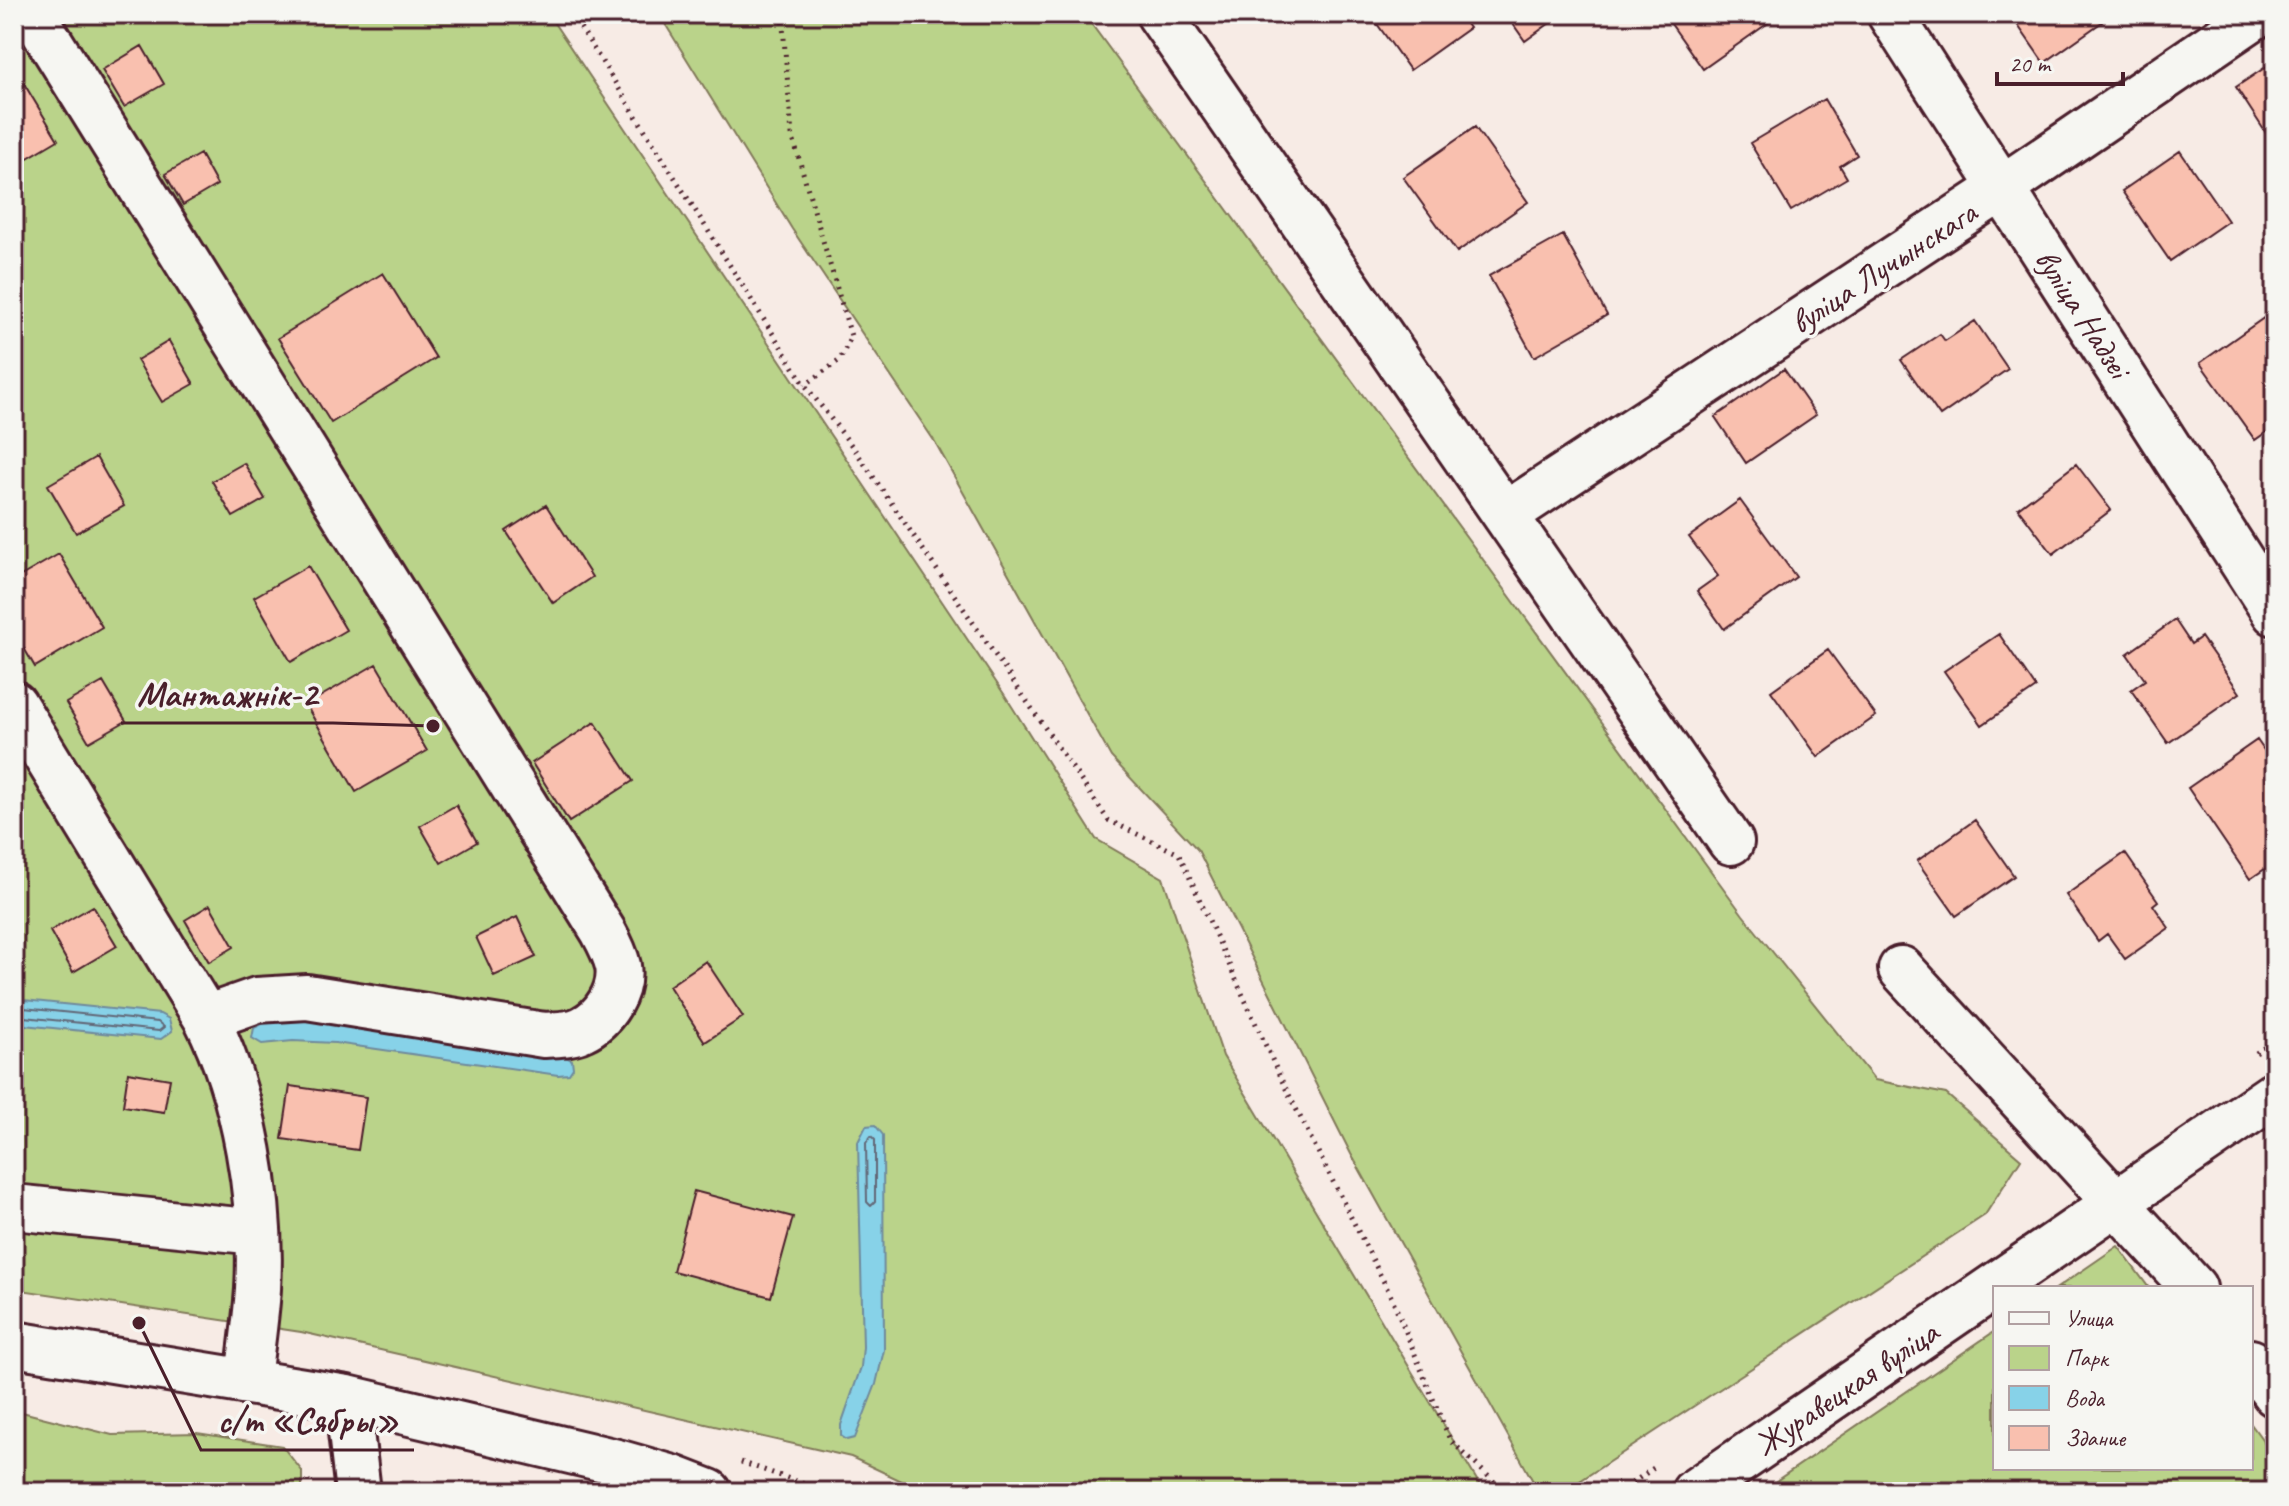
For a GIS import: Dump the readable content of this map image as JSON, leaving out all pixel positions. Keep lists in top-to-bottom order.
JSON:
{
  "streets": {
    "street": ["вуліца Лучынскага", "вуліца Надзеі", "Журавецкая вуліца"]
  },
  "crossings": [
    ["вуліца Лучынскага", "вуліца Надзеі"]
  ],
  "places": ["Мантажнік-2", "с/т «Сябры»"],
  "legend": [
    "Улица",
    "Парк",
    "Вода",
    "Здание"
  ],
  "scale_bar": "20 m"
}
